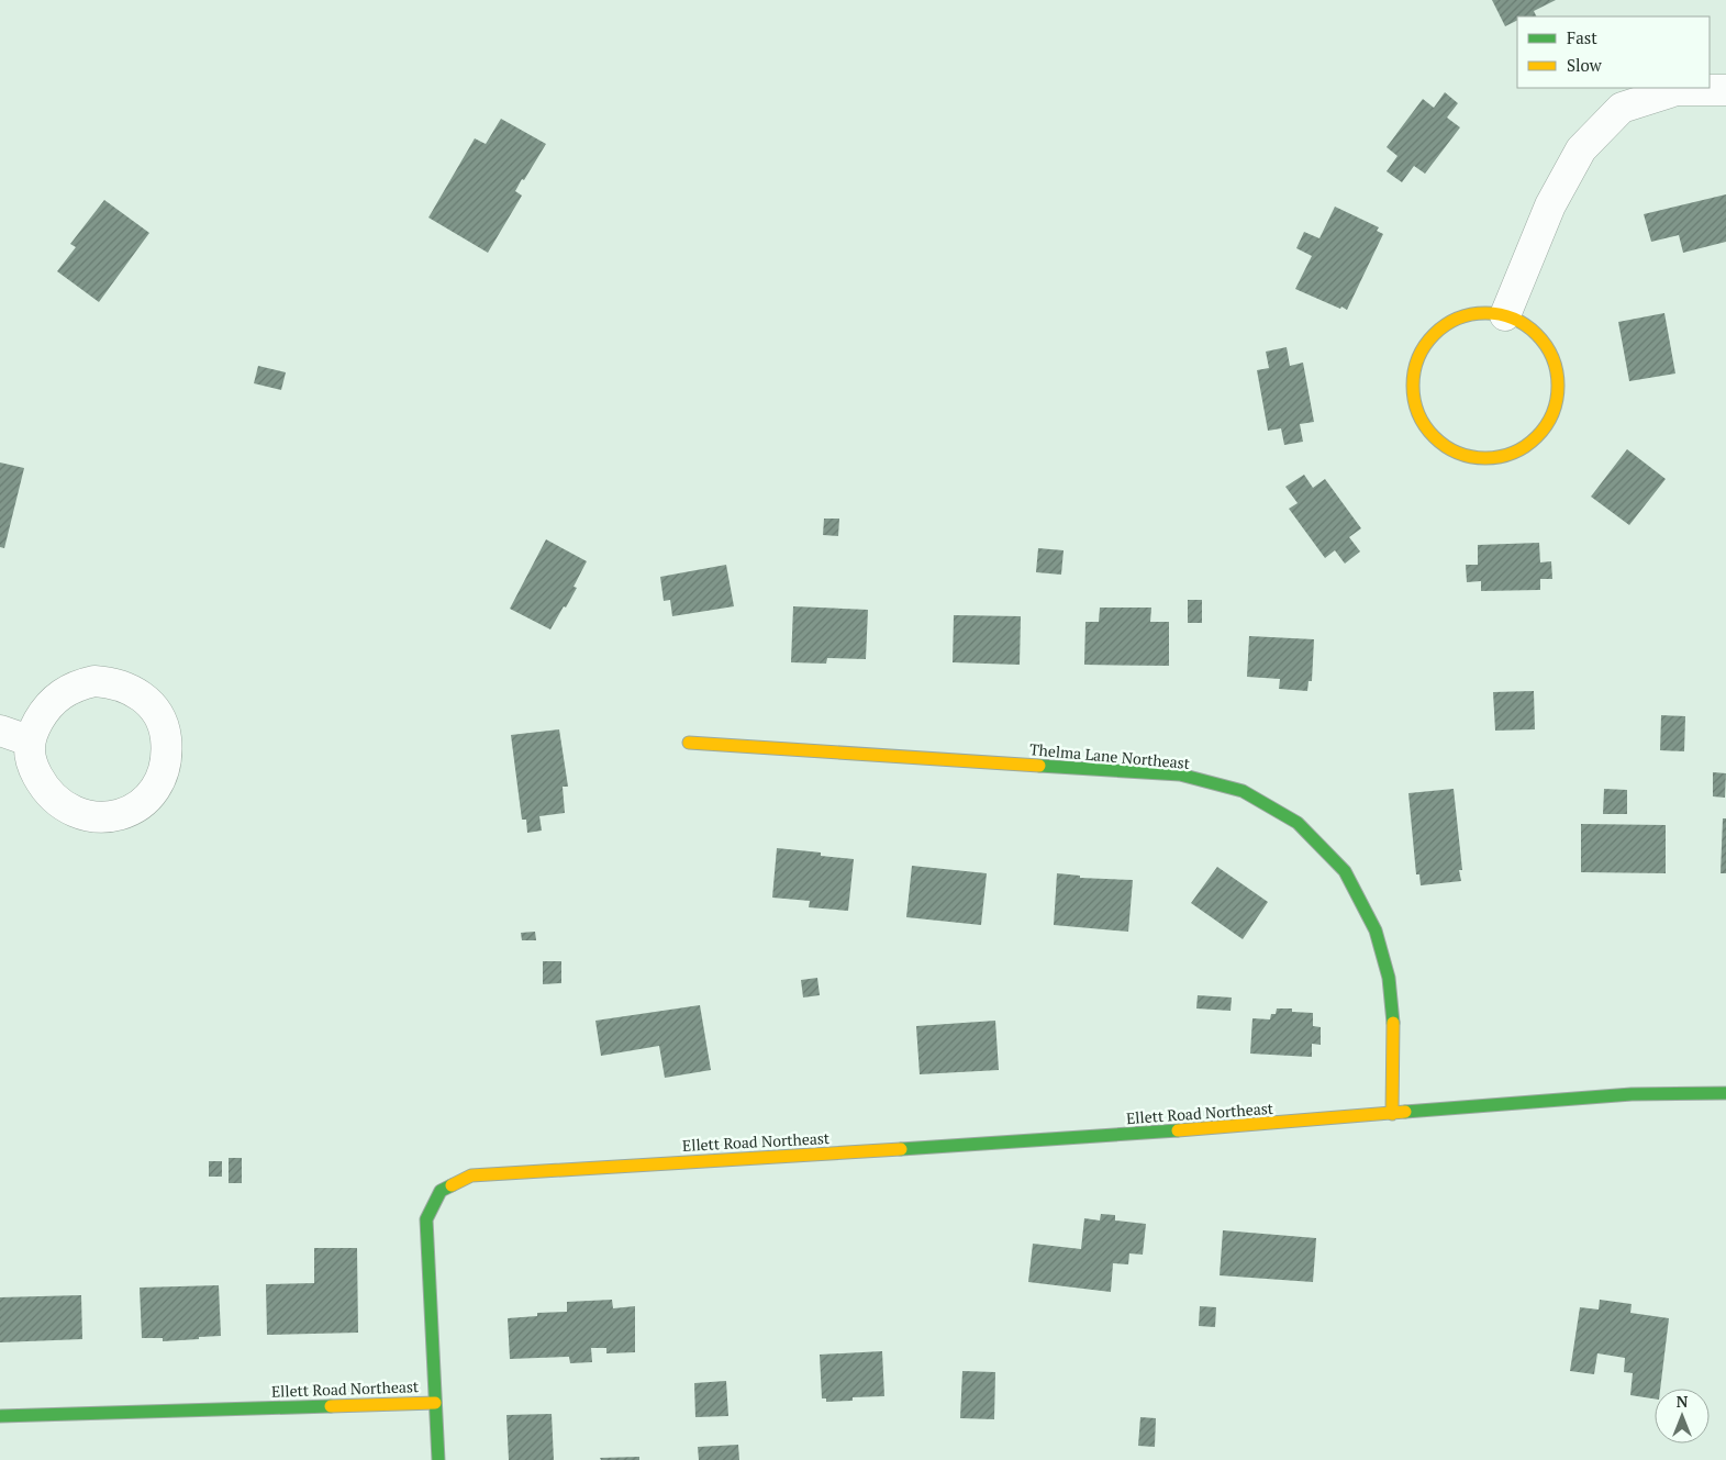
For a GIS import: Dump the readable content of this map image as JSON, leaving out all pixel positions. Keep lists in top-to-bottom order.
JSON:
{
  "streets": {
    "street": ["Thelma Lane Northeast", "Ellett Road Northeast"]
  },
  "crossings": [
    ["Thelma Lane Northeast", "Ellett Road Northeast"]
  ],
  "legend": ["Fast", "Slow"],
  "north": "top"
}
